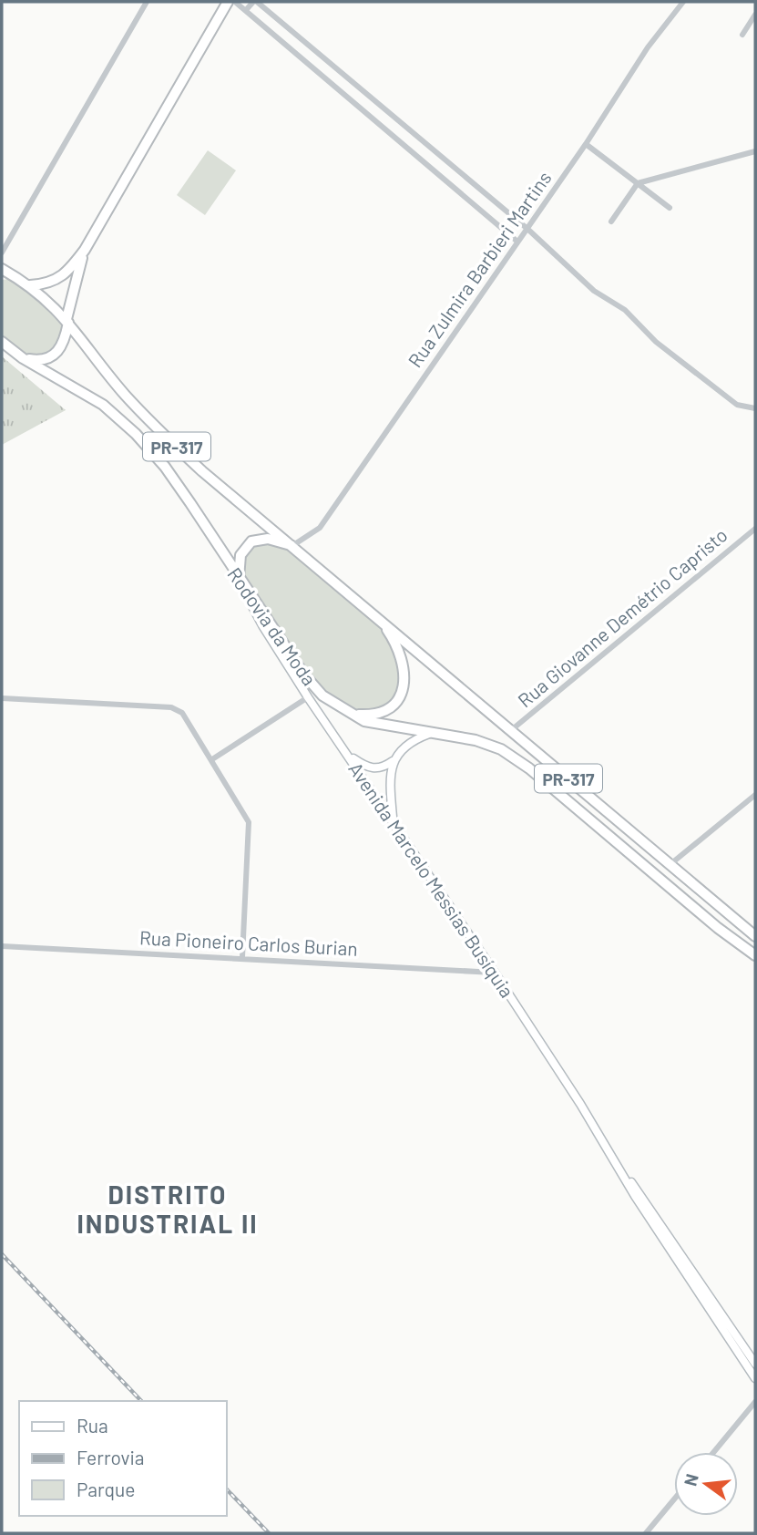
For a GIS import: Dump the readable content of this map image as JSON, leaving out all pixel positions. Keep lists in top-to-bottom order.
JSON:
{
  "streets": {
    "highway": ["PR-317", "Rodovia da Moda"],
    "street": [
      "Rua Zulmira Barbieri Martins",
      "Rua Giovanne Demétrio Capristo",
      "Avenida Marcelo Messias Busíquia",
      "Rua Pioneiro Carlos Burian"
    ]
  },
  "crossings": [
    ["Rua Zulmira Barbieri Martins", "PR-317"],
    ["PR-317", "Rua Giovanne Demétrio Capristo"],
    ["PR-317", "Rodovia da Moda"],
    ["Rodovia da Moda", "Avenida Marcelo Messias Busíquia"],
    ["Avenida Marcelo Messias Busíquia", "Rua Pioneiro Carlos Burian"]
  ],
  "districts": ["DISTRITO INDUSTRIAL II"],
  "legend": ["Rua", "Ferrovia", "Parque"],
  "north": "left"
}
